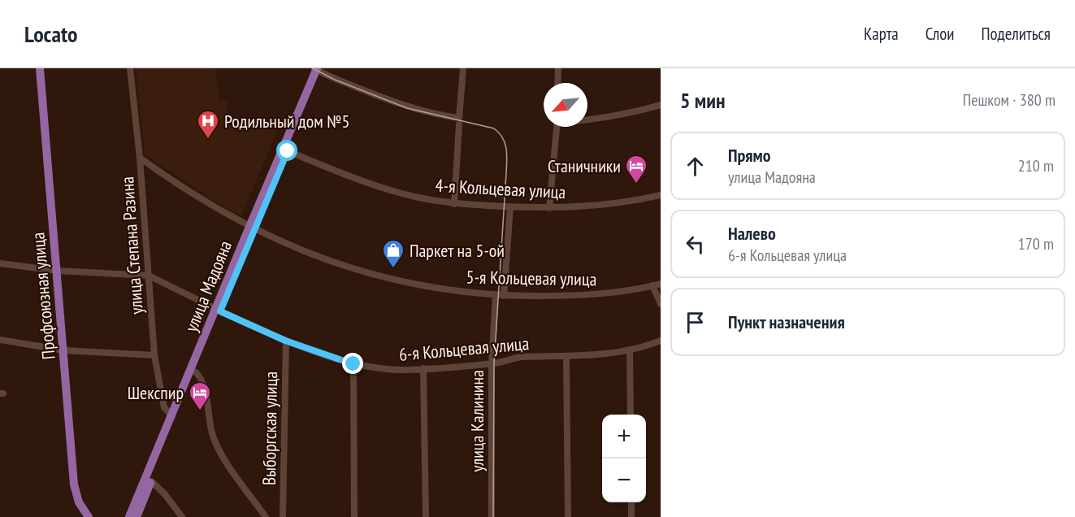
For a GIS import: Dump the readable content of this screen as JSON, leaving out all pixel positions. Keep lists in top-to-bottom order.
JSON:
{
  "streets": {
    "main road": ["улица Мадояна", "Профсоюзная улица"],
    "street": [
      "4-я Кольцевая улица",
      "улица Степана Разина",
      "5-я Кольцевая улица",
      "6-я Кольцевая улица",
      "улица Калинина",
      "Выборгская улица"
    ]
  },
  "crossings": [
    ["4-я Кольцевая улица", "улица Мадояна"],
    ["улица Степана Разина", "5-я Кольцевая улица"],
    ["улица Степана Разина", "улица Мадояна"],
    ["улица Степана Разина", "6-я Кольцевая улица"],
    ["5-я Кольцевая улица", "улица Мадояна"],
    ["5-я Кольцевая улица", "улица Калинина"],
    ["улица Мадояна", "6-я Кольцевая улица"],
    ["улица Мадояна", "Выборгская улица"],
    ["Профсоюзная улица", "6-я Кольцевая улица"],
    ["6-я Кольцевая улица", "улица Калинина"],
    ["6-я Кольцевая улица", "Выборгская улица"]
  ],
  "places": {
    "hospital": ["Родильный дом №5"],
    "hotel": ["Станичники", "Шекспир"],
    "shop": ["Паркет на 5-ой"]
  },
  "north": "bottom left",
  "page": {
    "header": "Locato",
    "nav": ["Карта", "Слои", "Поделиться"],
    "heading": ["5 мин", "Пешком · 380 m"],
    "list": [
      ["Прямо", "улица Мадояна", "210 m"],
      ["Налево", "6-я Кольцевая улица", "170 m"],
      "Пункт назначения"
    ],
    "map_buttons": ["+", "−"]
  }
}
